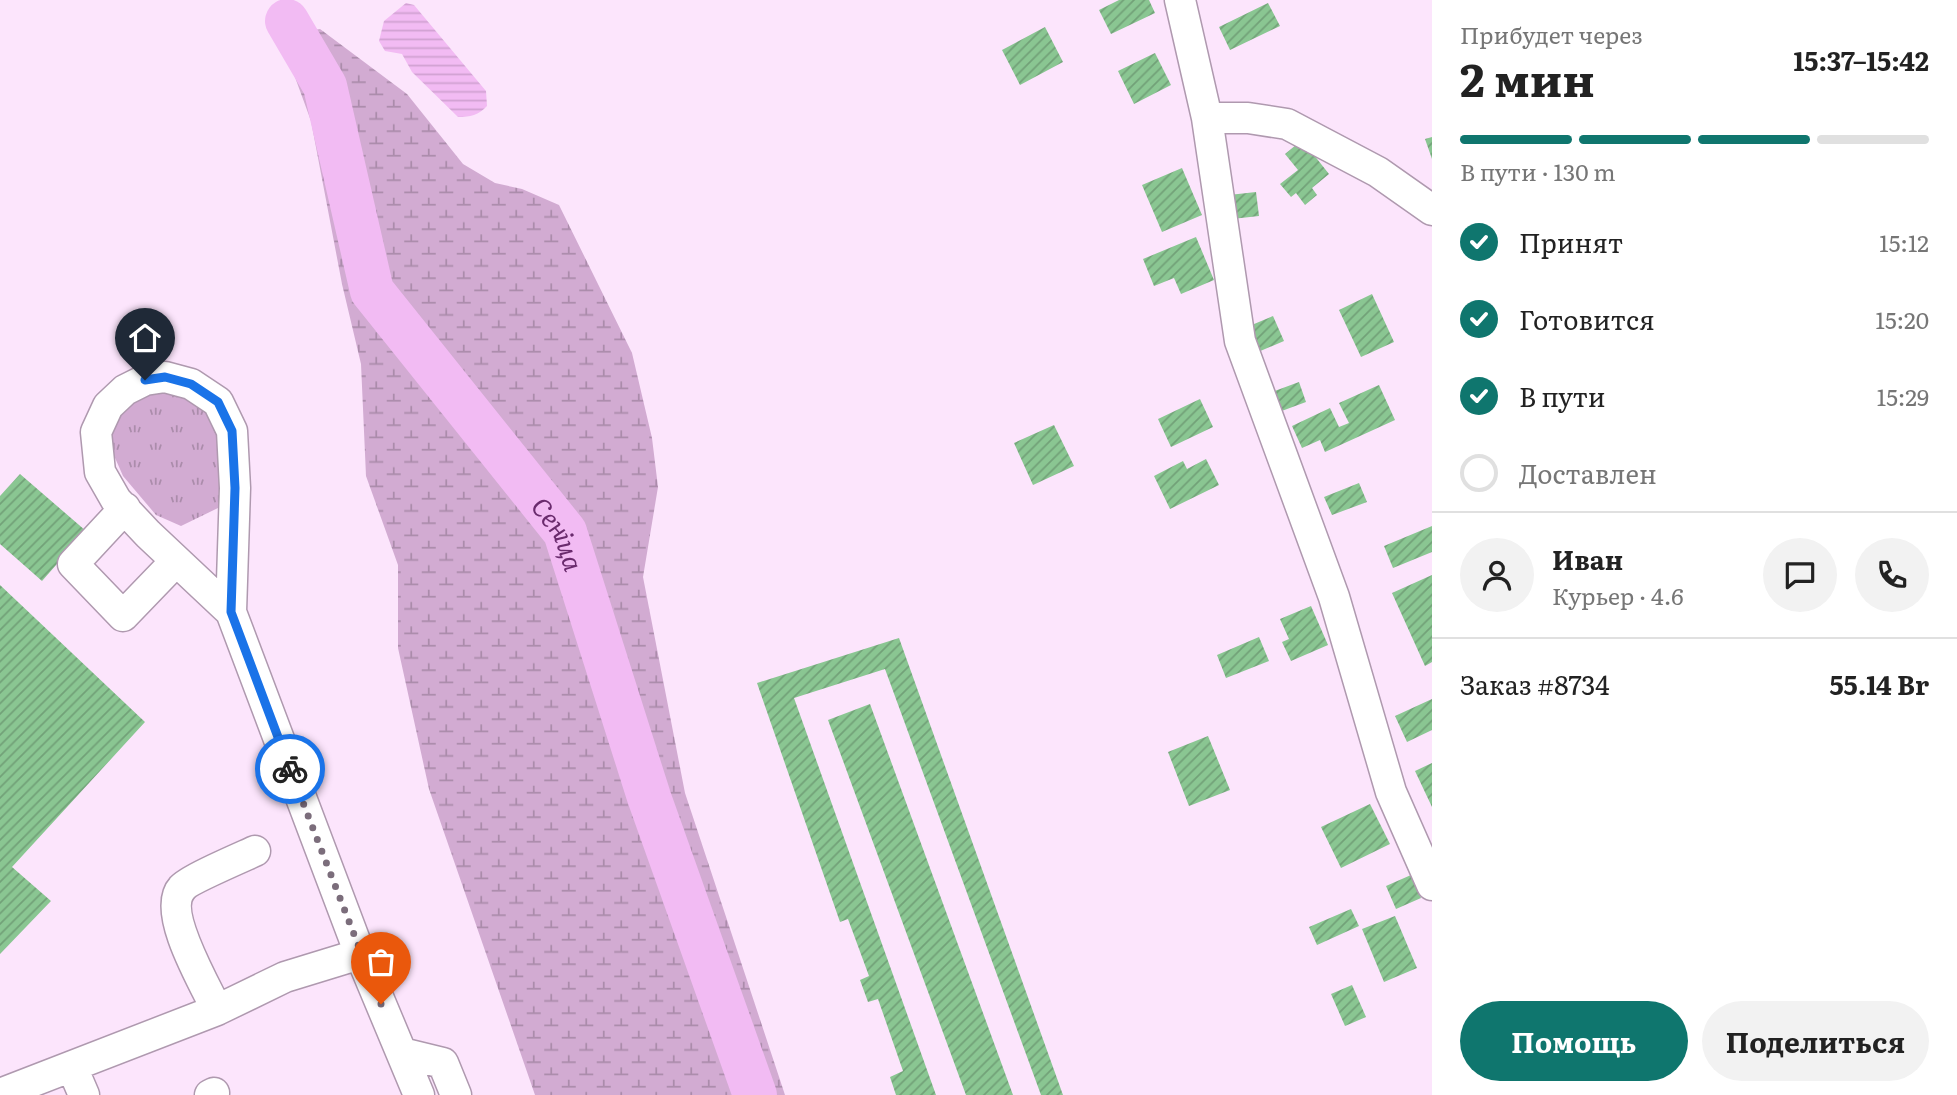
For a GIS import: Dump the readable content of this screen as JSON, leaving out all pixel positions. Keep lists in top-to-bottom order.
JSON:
{
  "water": ["Сеніца"],
  "page": {
    "heading": ["2 мин", "Прибудет через", "15:37–15:42"],
    "panel": [
      "Иван",
      "Курьер · 4.6",
      "Заказ #8734",
      "55.14 Br"
    ],
    "bar": "В пути · 130 m",
    "list": [
      ["Принят", "15:12"],
      ["Готовится", "15:20"],
      ["В пути", "15:29"],
      "Доставлен"
    ],
    "buttons": ["Помощь", "Поделиться"]
  }
}
